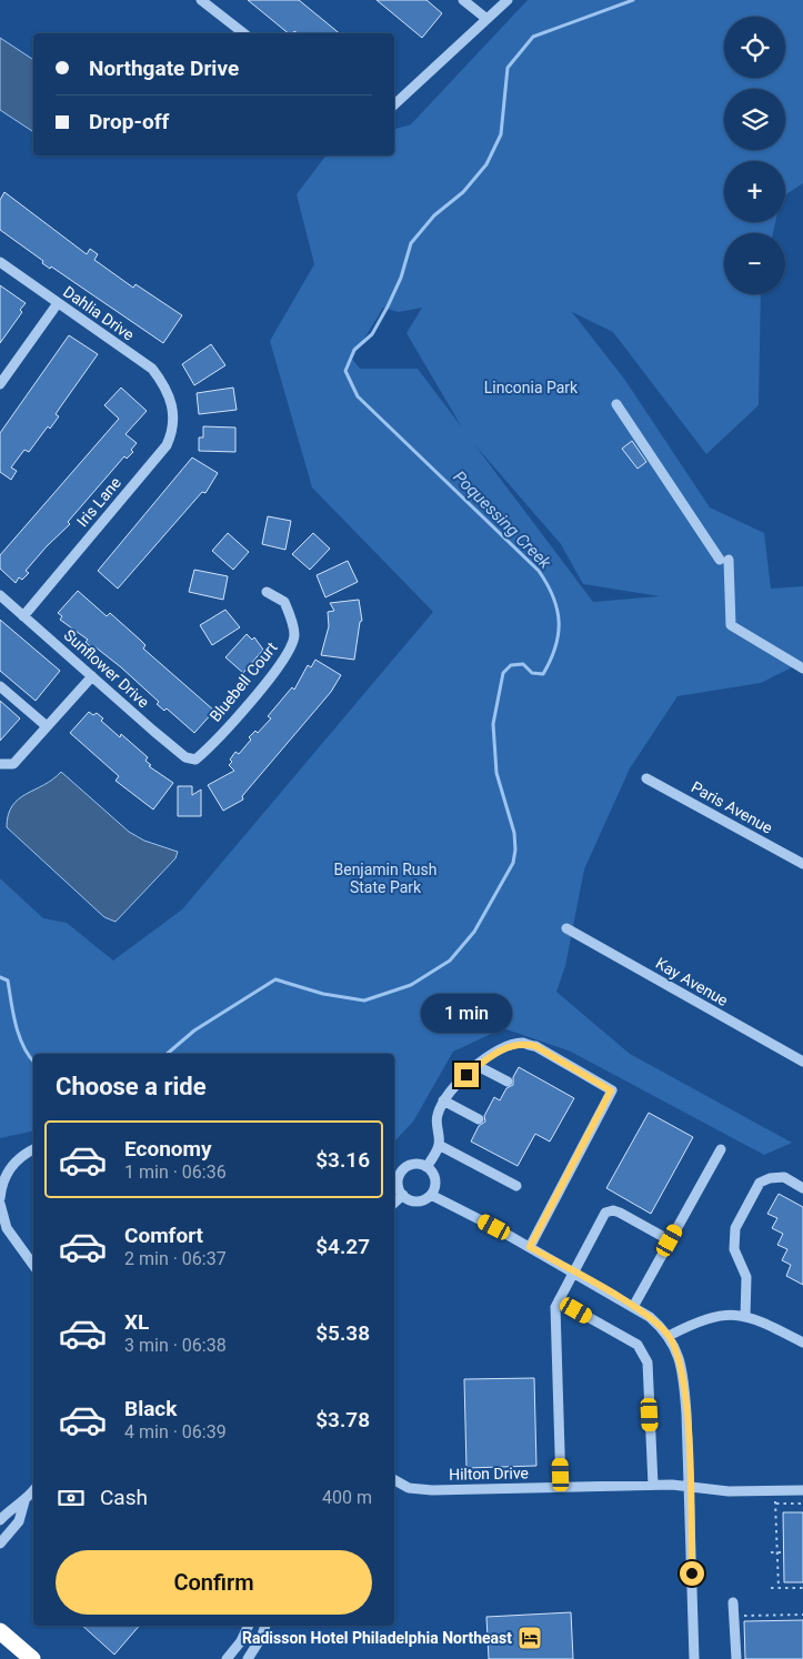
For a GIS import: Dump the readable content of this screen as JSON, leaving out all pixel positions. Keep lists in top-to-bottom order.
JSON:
{
  "streets": {
    "street": [
      "Dahlia Drive",
      "Iris Lane",
      "Sunflower Drive",
      "Bluebell Court",
      "Paris Avenue",
      "Kay Avenue",
      "Hilton Drive"
    ]
  },
  "crossings": [
    ["Dahlia Drive", "Iris Lane"],
    ["Iris Lane", "Sunflower Drive"],
    ["Sunflower Drive", "Bluebell Court"]
  ],
  "water": ["Poquessing Creek"],
  "parks": ["Linconia Park", "Benjamin Rush State Park"],
  "places": {
    "hotel": ["Radisson Hotel Philadelphia Northeast"]
  },
  "page": {
    "map_buttons": ["+", "−"],
    "banner": ["Northgate Drive", "Drop-off"],
    "bubble": "1 min",
    "heading": "Choose a ride",
    "list": [
      {
        "name": "Economy",
        "note": "1 min · 06:36",
        "value": "$3.16"
      },
      {
        "name": "Comfort",
        "note": "2 min · 06:37",
        "value": "$4.27"
      },
      {
        "name": "XL",
        "note": "3 min · 06:38",
        "value": "$5.38"
      },
      {
        "name": "Black",
        "note": "4 min · 06:39",
        "value": "$3.78"
      }
    ],
    "pay": ["Cash", "400 m"],
    "buttons": "Confirm"
  }
}
